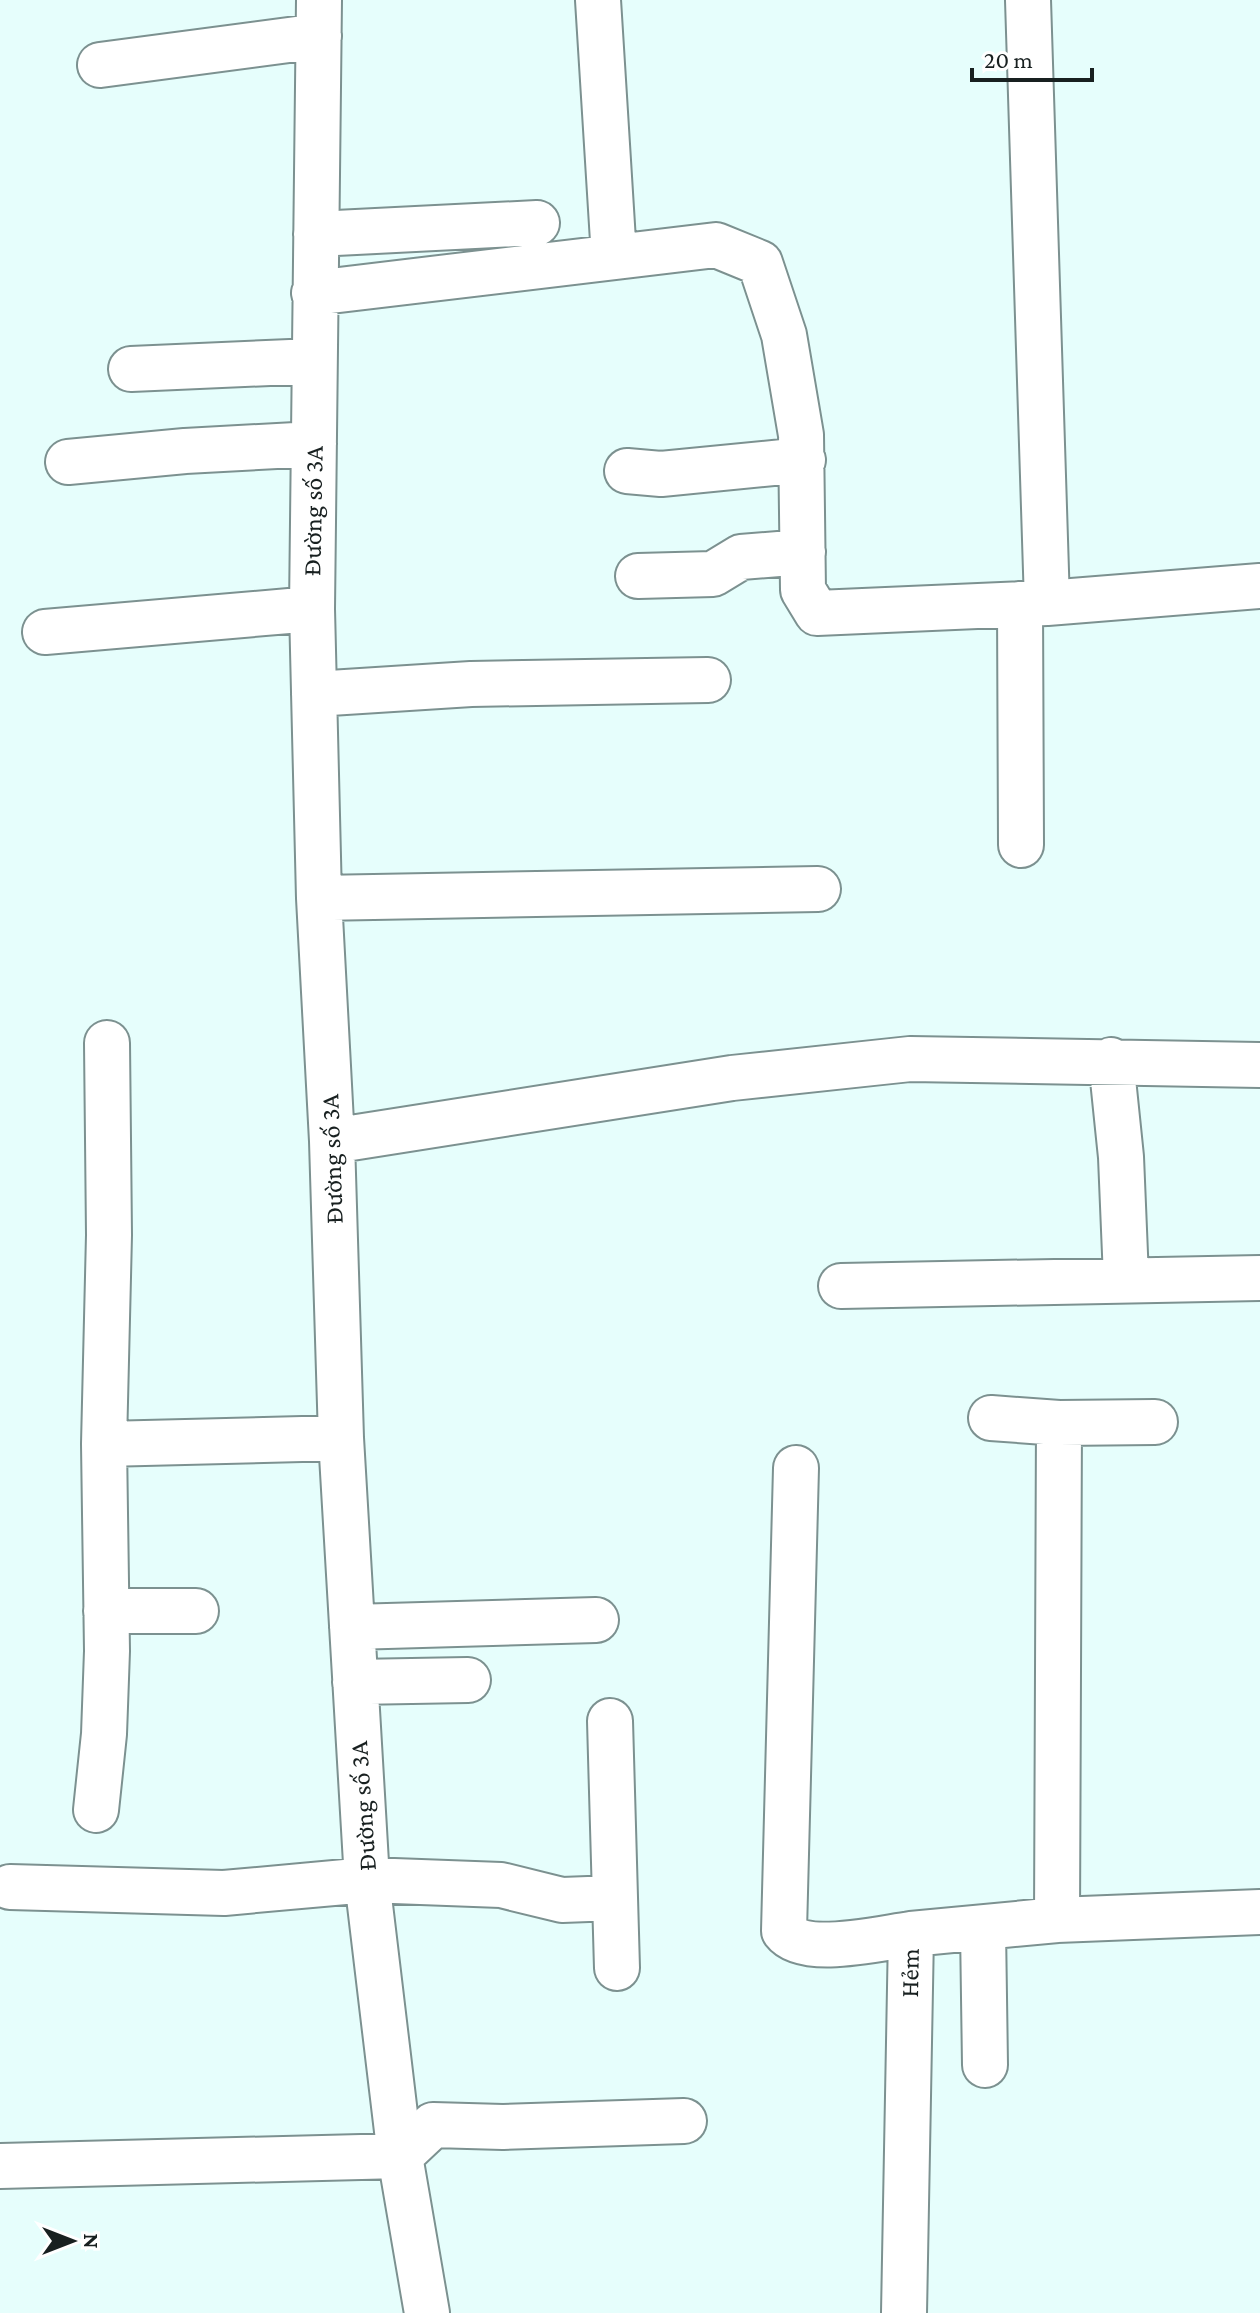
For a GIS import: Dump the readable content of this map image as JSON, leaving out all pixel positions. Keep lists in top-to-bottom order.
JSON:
{
  "streets": {
    "street": ["Đường số 3A", "Hẻm"]
  },
  "scale_bar": "20 m",
  "north": "right"
}
